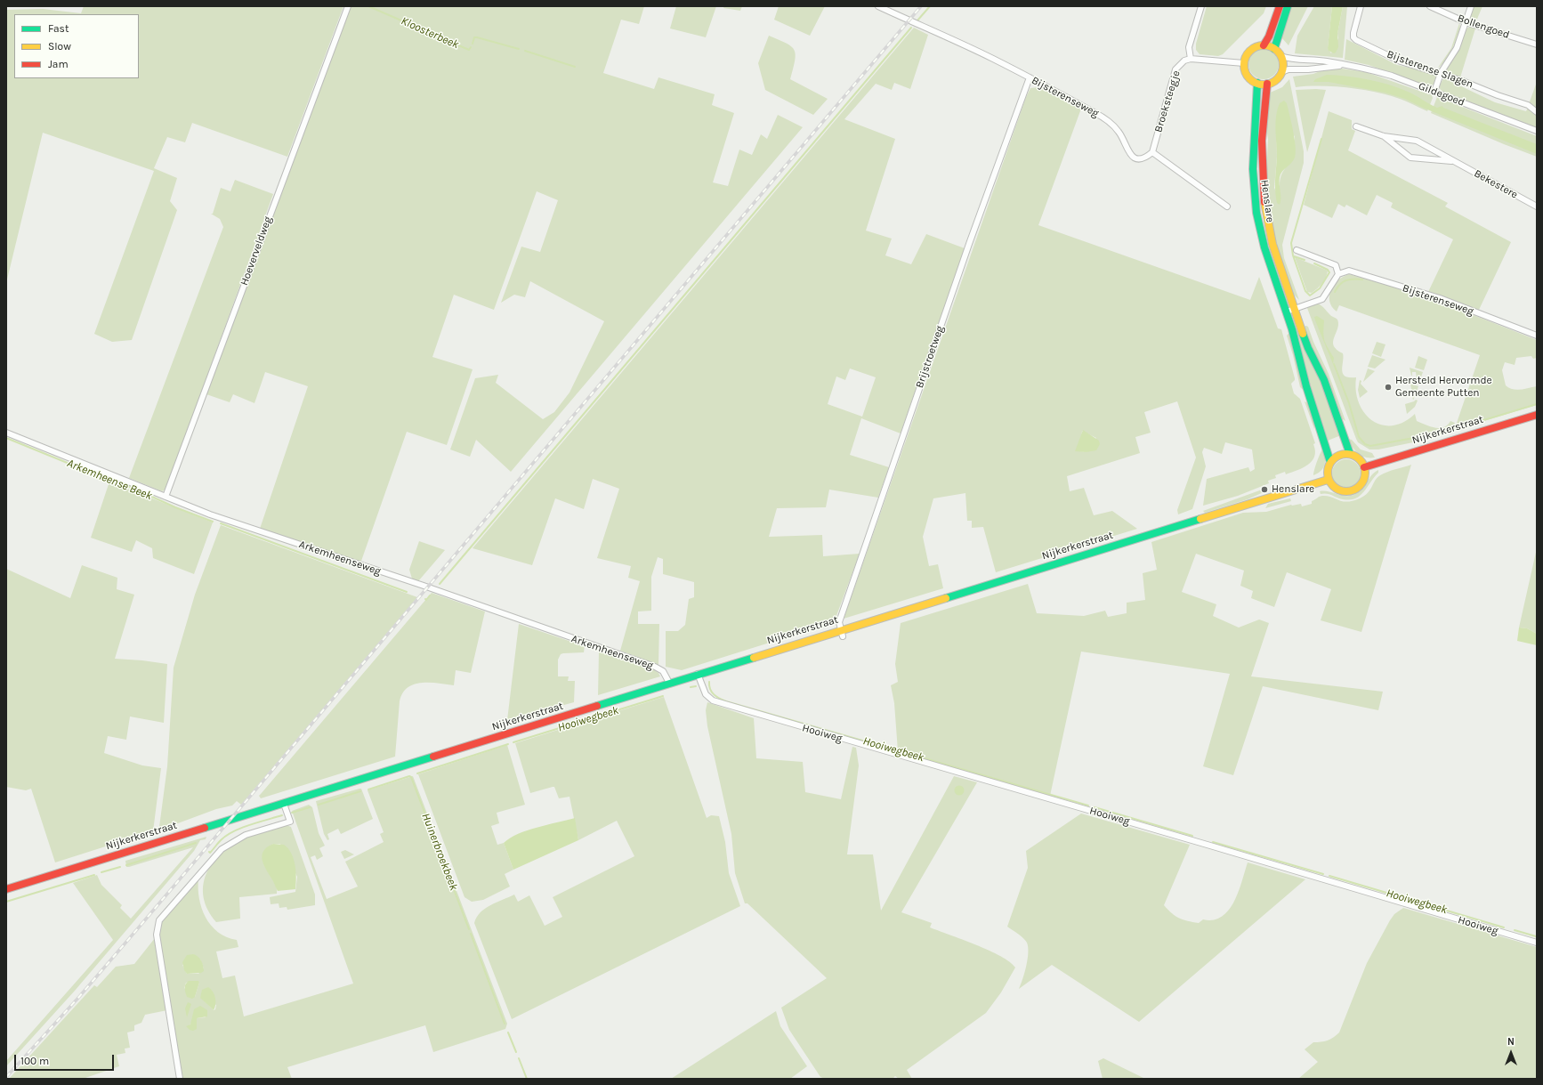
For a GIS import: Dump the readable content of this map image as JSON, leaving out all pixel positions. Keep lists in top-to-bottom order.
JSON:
{
  "streets": {
    "main road": ["Henslare", "Nijkerkerstraat"],
    "street": [
      "Bollengoed",
      "Bijsterense Slagen",
      "Gildegoed",
      "Bijsterenseweg",
      "Broeksteegje",
      "Bekestere",
      "Hoeverveldweg",
      "Brijstroetweg",
      "Arkemheenseweg",
      "Hooiweg"
    ]
  },
  "crossings": [
    ["Gildegoed", "Broeksteegje"],
    ["Gildegoed", "Henslare"],
    ["Bijsterenseweg", "Broeksteegje"],
    ["Bijsterenseweg", "Brijstroetweg"],
    ["Broeksteegje", "Henslare"],
    ["Henslare", "Nijkerkerstraat"],
    ["Hoeverveldweg", "Arkemheenseweg"],
    ["Brijstroetweg", "Nijkerkerstraat"],
    ["Nijkerkerstraat", "Arkemheenseweg"],
    ["Nijkerkerstraat", "Hooiweg"]
  ],
  "water": [
    "Kloosterbeek",
    "Arkemheense Beek",
    "Hooiwegbeek",
    "Huinerbroekbeek"
  ],
  "places": ["Hersteld Hervormde Gemeente Putten", "Henslare"],
  "legend": ["Fast", "Slow", "Jam"],
  "scale_bar": "100 m",
  "north": "top"
}
